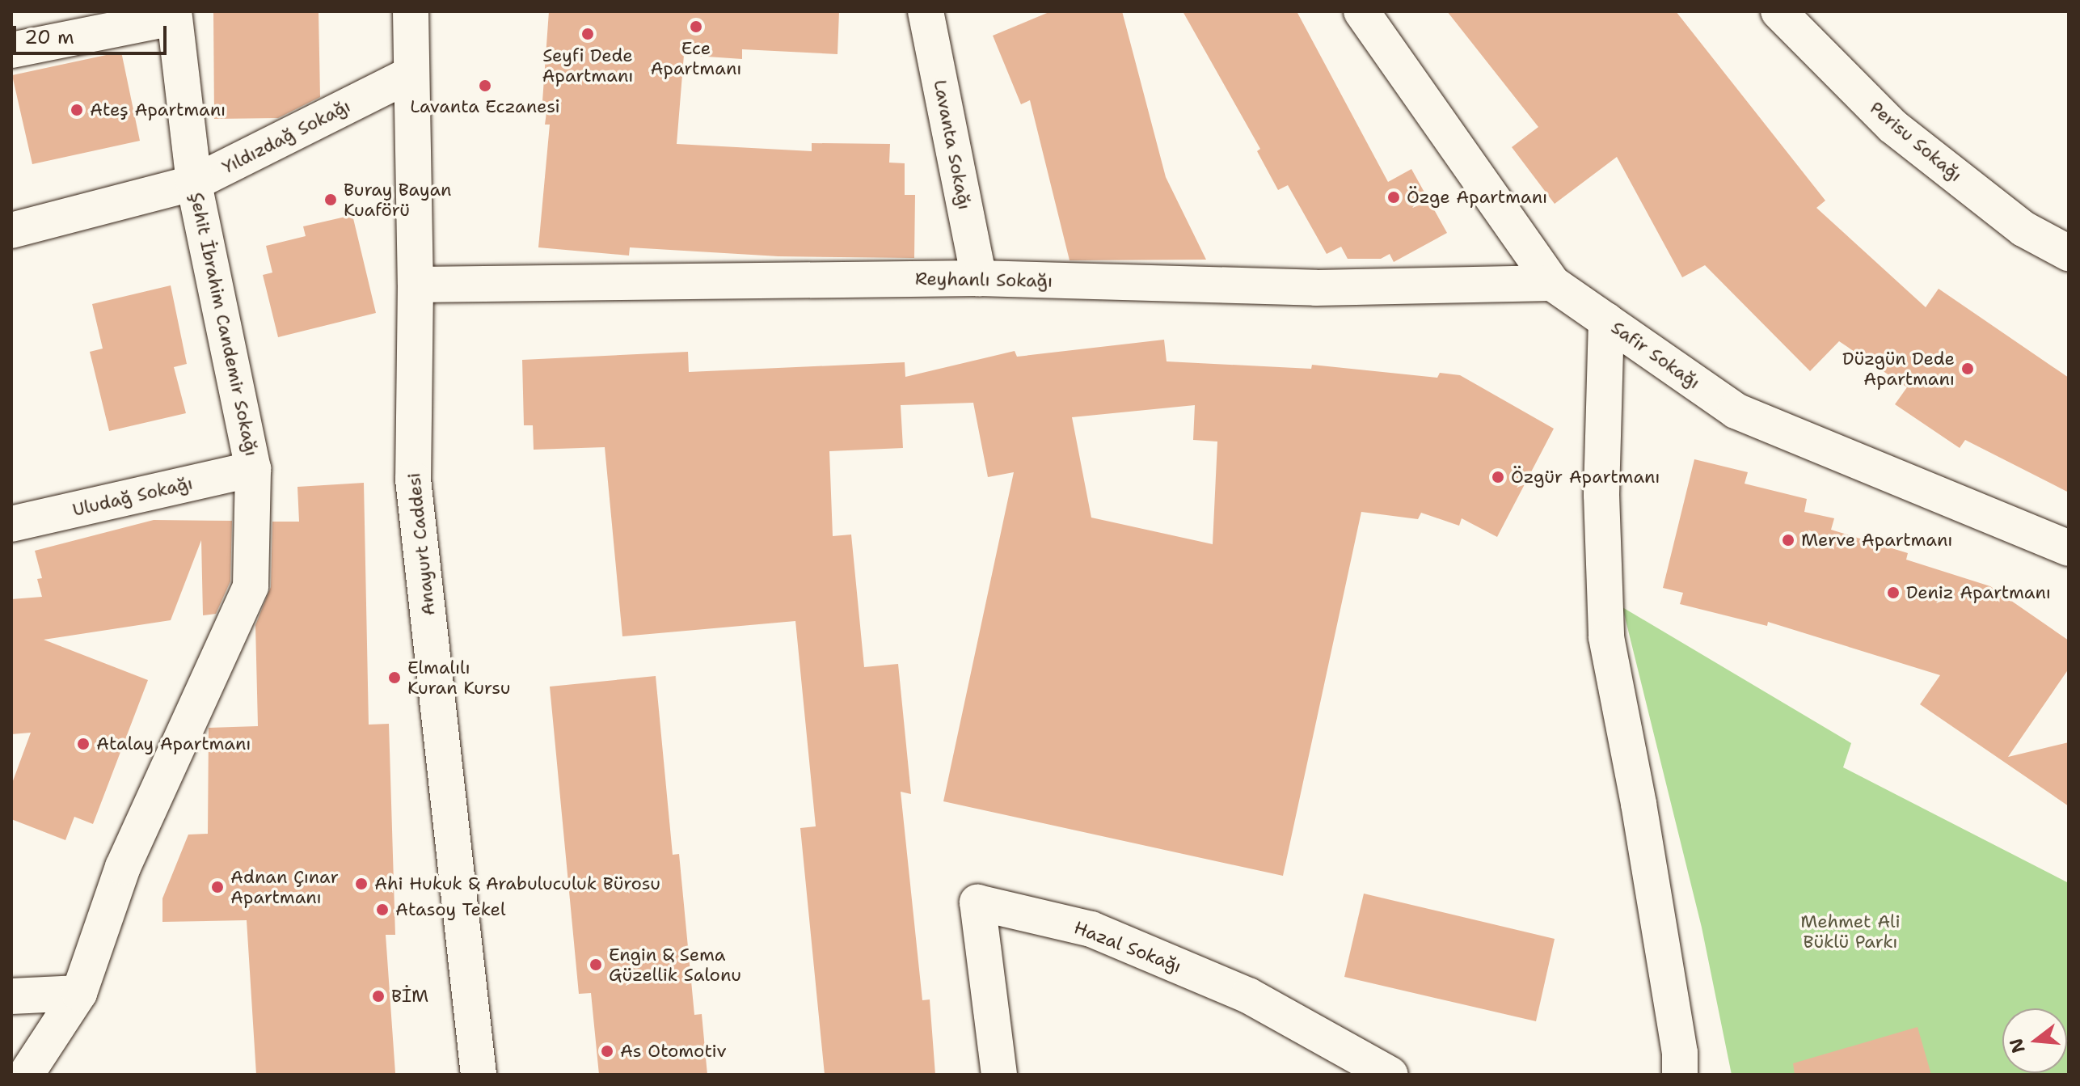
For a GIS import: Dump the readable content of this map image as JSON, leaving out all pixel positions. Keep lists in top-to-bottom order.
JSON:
{
  "streets": {
    "street": [
      "Yıldızdağ Sokağı",
      "Perisu Sokağı",
      "Lavanta Sokağı",
      "Reyhanlı Sokağı",
      "Şehit İbrahim Candemir Sokağı",
      "Safir Sokağı",
      "Uludağ Sokağı",
      "Anayurt Caddesi",
      "Hazal Sokağı"
    ]
  },
  "crossings": [
    ["Yıldızdağ Sokağı", "Şehit İbrahim Candemir Sokağı"],
    ["Yıldızdağ Sokağı", "Anayurt Caddesi"],
    ["Lavanta Sokağı", "Reyhanlı Sokağı"],
    ["Reyhanlı Sokağı", "Safir Sokağı"],
    ["Reyhanlı Sokağı", "Anayurt Caddesi"],
    ["Şehit İbrahim Candemir Sokağı", "Uludağ Sokağı"]
  ],
  "parks": ["Mehmet Ali Büklü Parkı"],
  "places": [
    "Ece Apartmanı",
    "Seyfi Dede Apartmanı",
    "Lavanta Eczanesi",
    "Ateş Apartmanı",
    "Özge Apartmanı",
    "Buray Bayan Kuaförü",
    "Düzgün Dede Apartmanı",
    "Özgür Apartmanı",
    "Merve Apartmanı",
    "Deniz Apartmanı",
    "Elmalılı Kuran Kursu",
    "Atalay Apartmanı",
    "Ahi Hukuk & Arabuluculuk Bürosu",
    "Adnan Çınar Apartmanı",
    "Atasoy Tekel",
    "Engin & Sema Güzellik Salonu",
    "BİM",
    "As Otomotiv"
  ],
  "scale_bar": "20 m",
  "north": "left"
}
